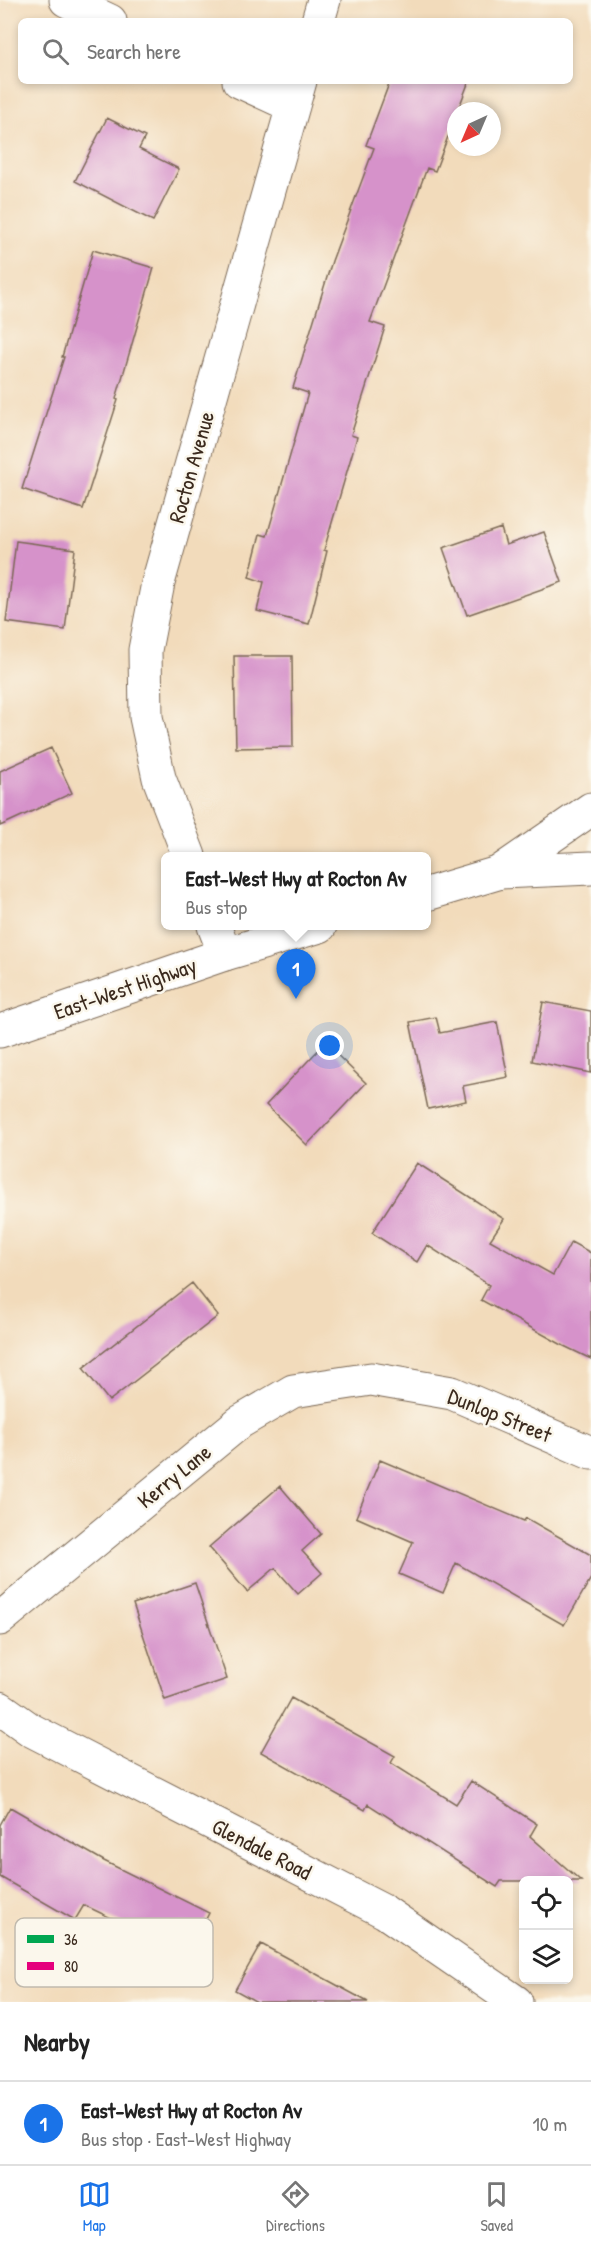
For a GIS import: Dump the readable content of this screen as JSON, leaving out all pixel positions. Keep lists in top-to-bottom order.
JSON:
{
  "streets": {
    "street": [
      "Rocton Avenue",
      "East-West Highway",
      "Dunlop Street",
      "Kerry Lane",
      "Glendale Road"
    ]
  },
  "crossings": [
    ["Dunlop Street", "Kerry Lane"]
  ],
  "legend": ["36", "80"],
  "north": "bottom left",
  "page": {
    "search": "Search here",
    "popup": ["East-West Hwy at Rocton Av", "Bus stop"],
    "pins": "1",
    "heading": "Nearby",
    "list": [
      {
        "mark": "1",
        "name": "East-West Hwy at Rocton Av",
        "note": "Bus stop · East-West Highway",
        "value": "10 m"
      }
    ],
    "nav": ["Map", "Directions", "Saved"]
  }
}
